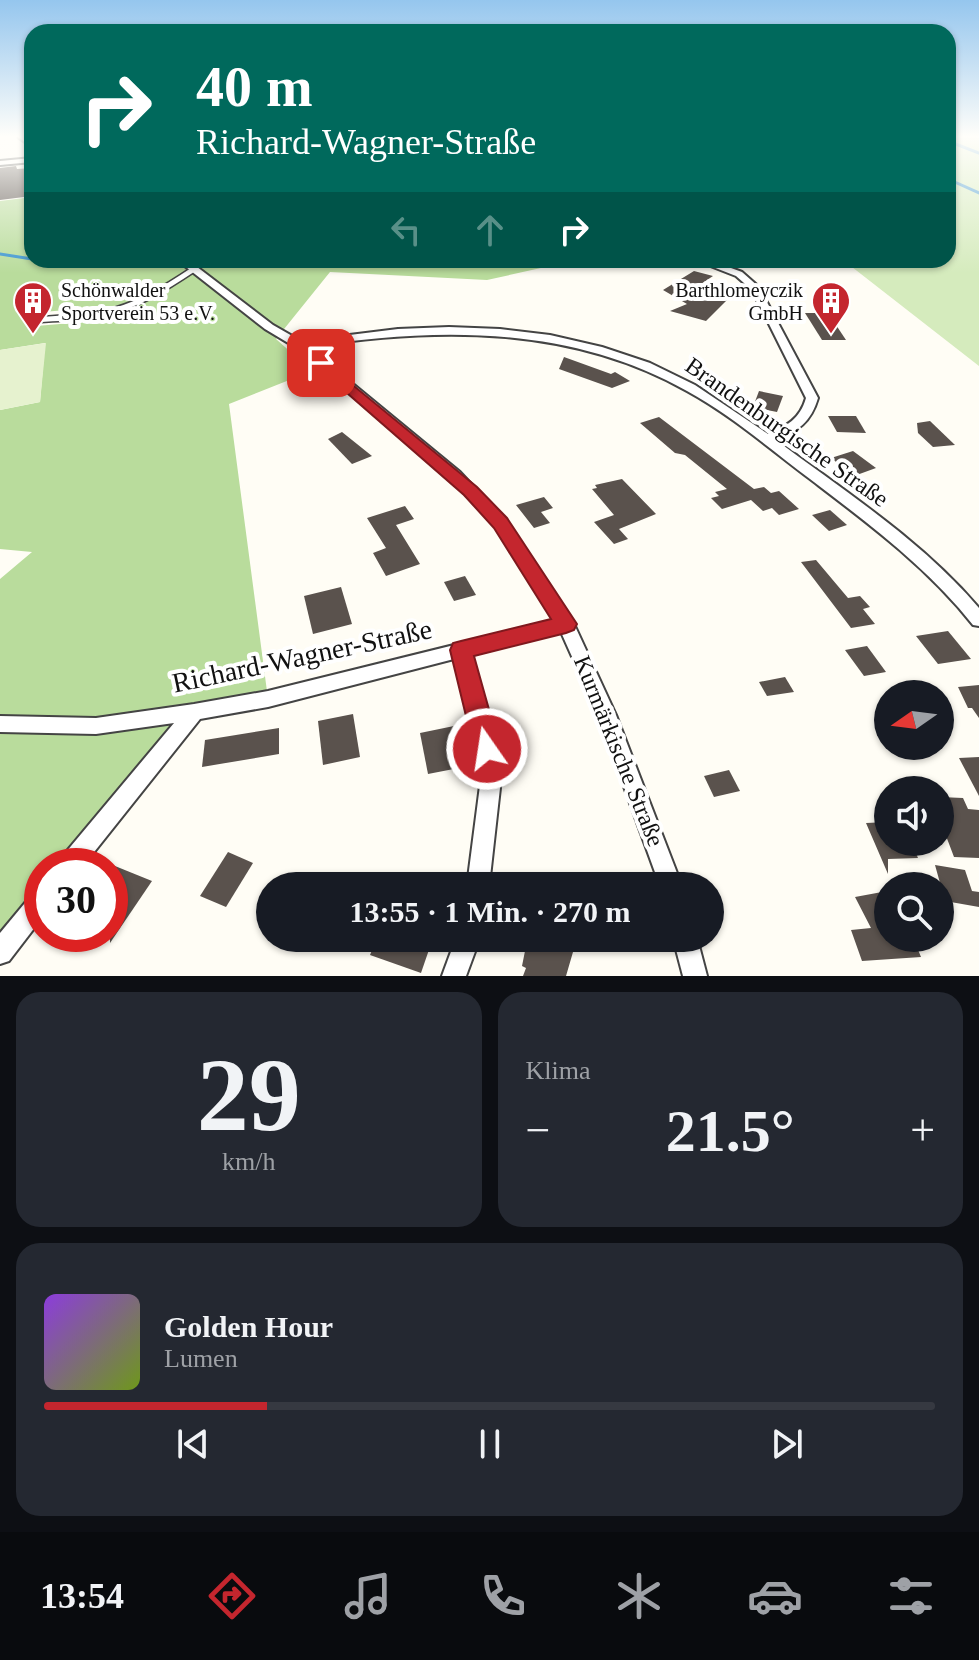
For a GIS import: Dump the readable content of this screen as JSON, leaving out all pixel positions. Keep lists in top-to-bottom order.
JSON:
{
  "streets": {
    "street": ["Brandenburgische Straße", "Richard-Wagner-Straße", "Kurmärkische Straße"]
  },
  "crossings": [
    ["Brandenburgische Straße", "Kurmärkische Straße"],
    ["Richard-Wagner-Straße", "Kurmärkische Straße"]
  ],
  "places": {
    "building": ["Schönwalder Sportverein 53 e.V.", "Barthlomeyczik GmbH"]
  },
  "north": "left",
  "page": {
    "turn": ["40 m", "Richard-Wagner-Straße"],
    "limit": "30",
    "trip": "13:55 · 1 Min. · 270 m",
    "tile": [
      ["29", "km/h"],
      "Klima"
    ],
    "heat": ["−", "21.5°", "+"],
    "song": ["Golden Hour", "Lumen"],
    "tabs": "13:54"
  }
}
